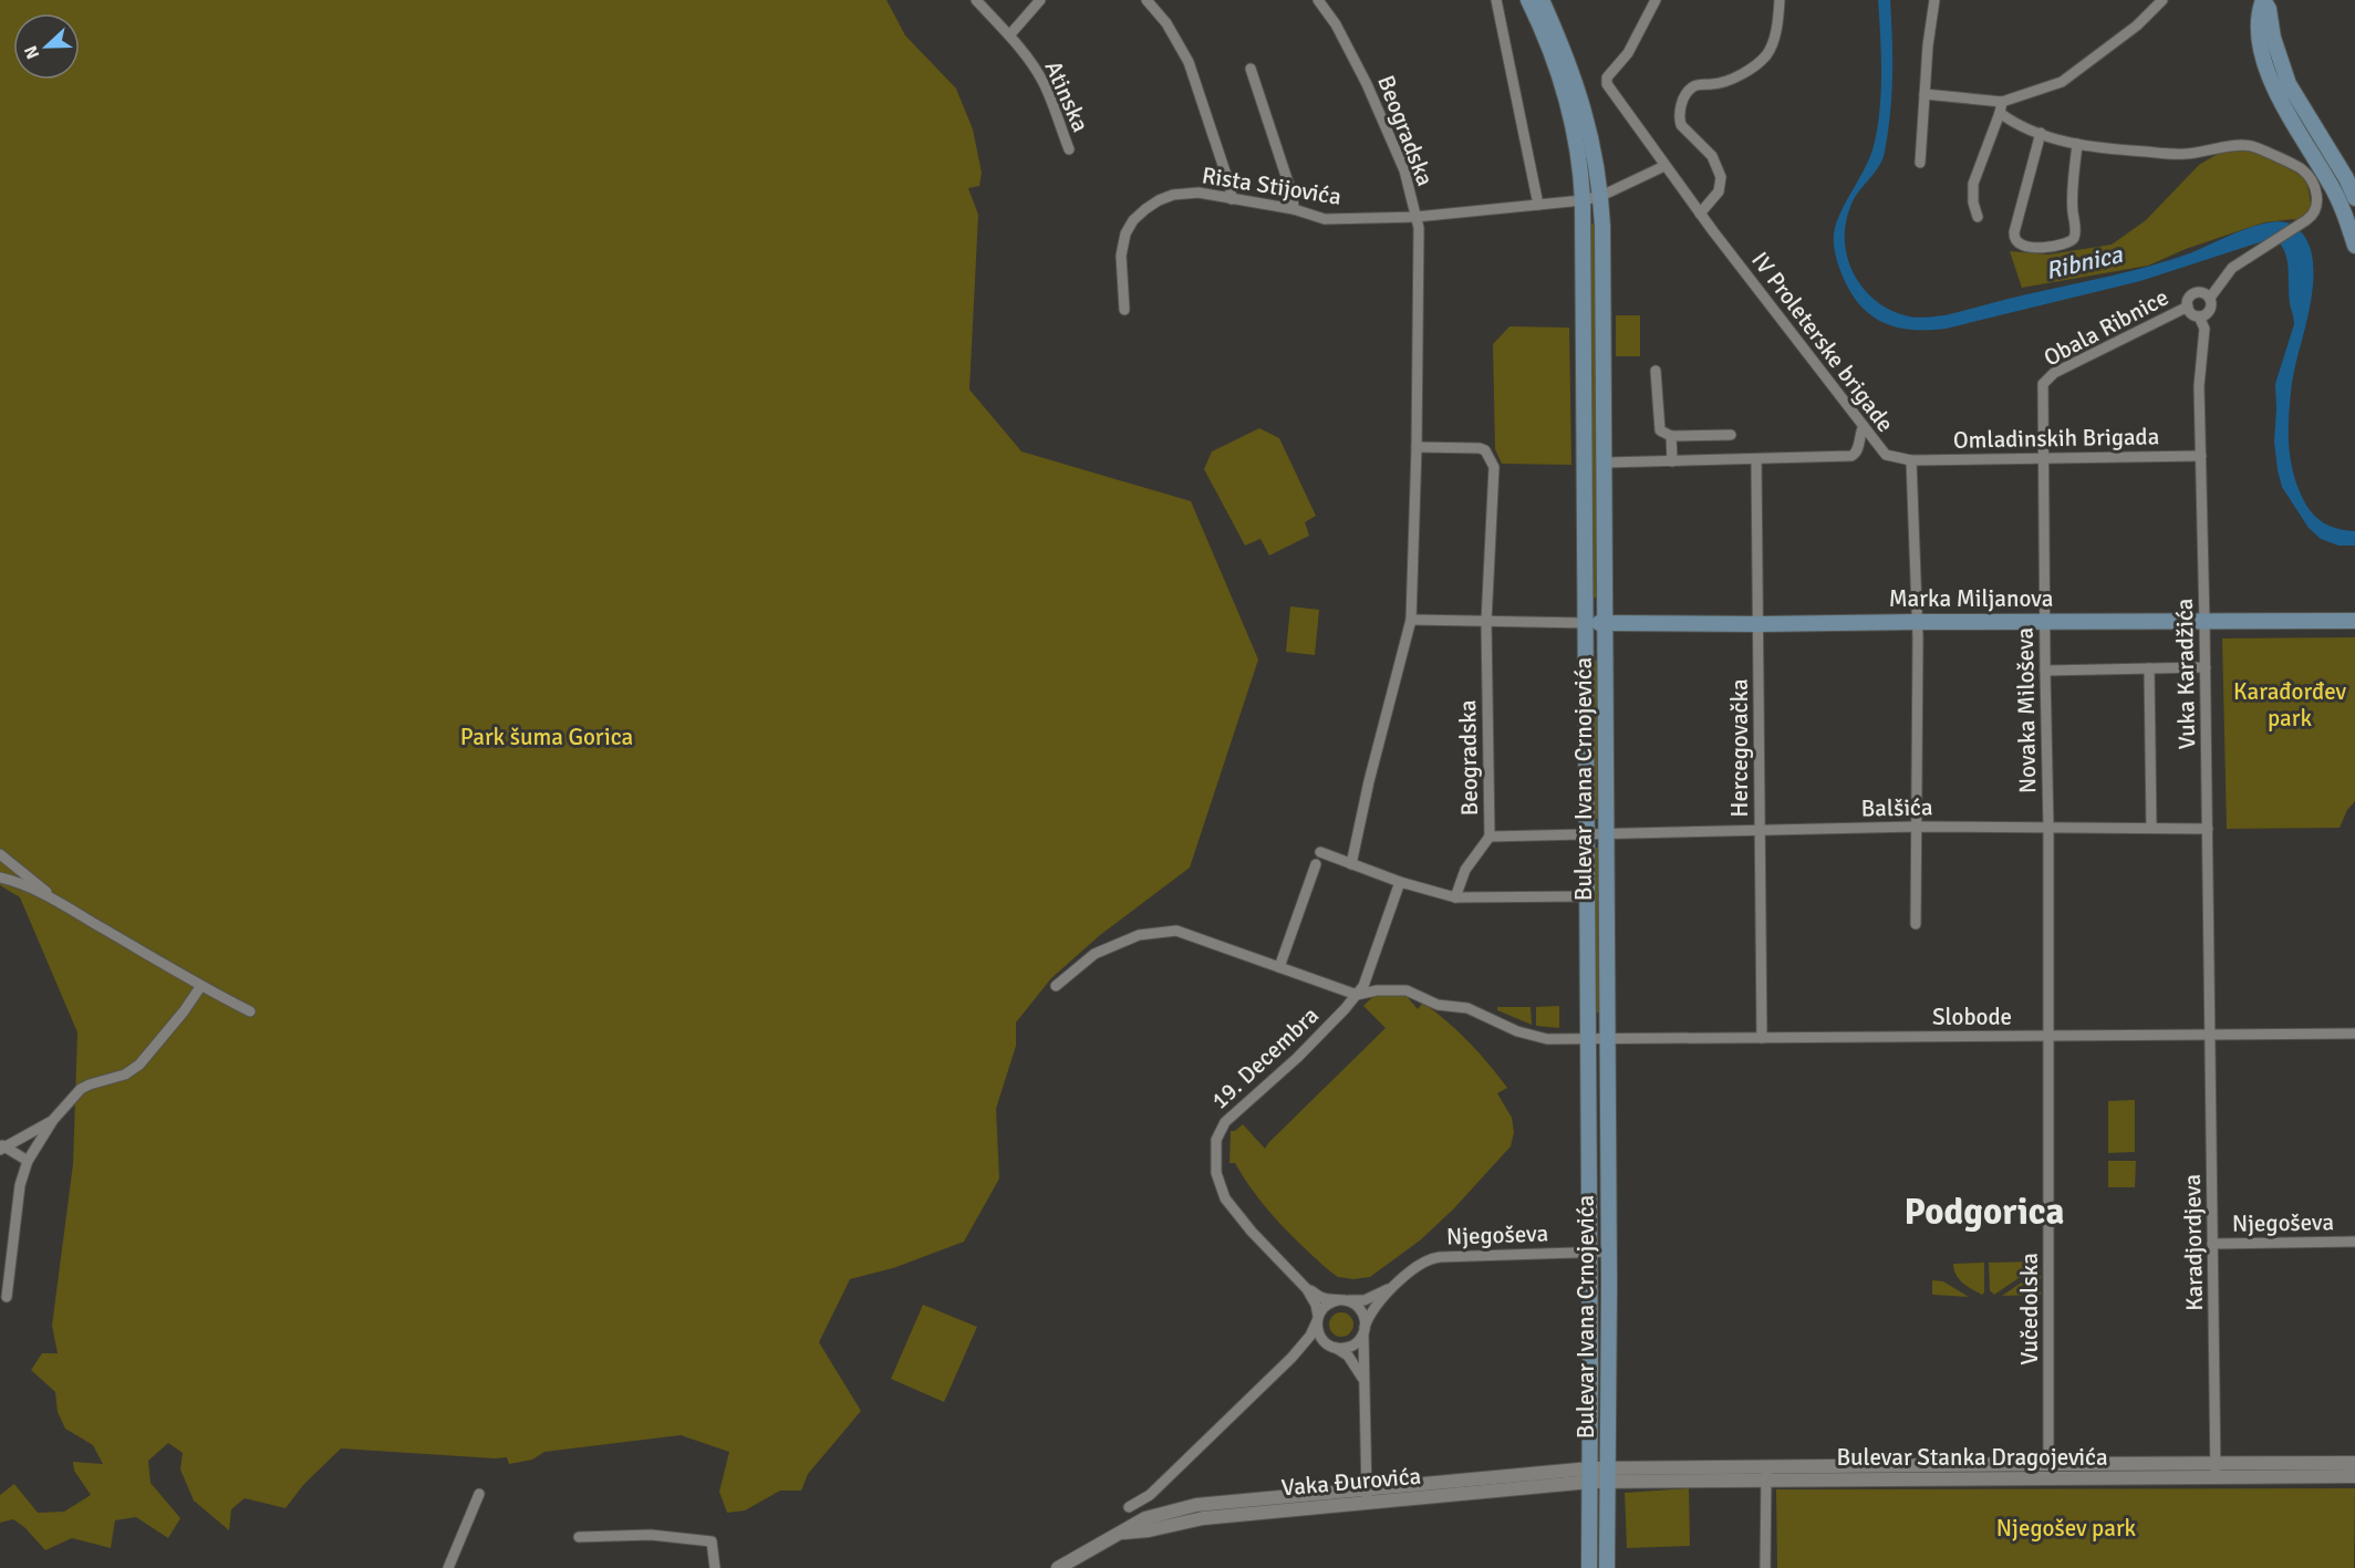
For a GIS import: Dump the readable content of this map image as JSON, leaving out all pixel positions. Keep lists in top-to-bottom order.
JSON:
{
  "streets": {
    "main road": ["Marka Miljanova", "Bulevar Ivana Crnojevića"],
    "street": [
      "Atinska",
      "Beogradska",
      "Rista Stijovića",
      "Obala Ribnice",
      "IV Proleterske brigade",
      "Omladinskih Brigada",
      "Vuka Karadžića",
      "Novaka Miloševa",
      "Hercegovačka",
      "Balšića",
      "Slobode",
      "19. Decembra",
      "Njegoševa",
      "Karadjordjeva",
      "Vučedolska",
      "Bulevar Stanka Dragojevića",
      "Vaka Đurovića"
    ]
  },
  "crossings": [
    ["Beogradska", "Rista Stijovića"],
    ["Beogradska", "Bulevar Ivana Crnojevića"],
    ["Beogradska", "Balšića"],
    ["Rista Stijovića", "Bulevar Ivana Crnojevića"],
    ["Obala Ribnice", "Vuka Karadžića"],
    ["Obala Ribnice", "Novaka Miloševa"],
    ["IV Proleterske brigade", "Omladinskih Brigada"],
    ["Omladinskih Brigada", "Vuka Karadžića"],
    ["Omladinskih Brigada", "Novaka Miloševa"],
    ["Marka Miljanova", "Vuka Karadžića"],
    ["Marka Miljanova", "Novaka Miloševa"],
    ["Marka Miljanova", "Hercegovačka"],
    ["Marka Miljanova", "Bulevar Ivana Crnojevića"],
    ["Vuka Karadžića", "Balšića"],
    ["Vuka Karadžića", "Slobode"],
    ["Vuka Karadžića", "Karadjordjeva"],
    ["Novaka Miloševa", "Balšića"],
    ["Novaka Miloševa", "Slobode"],
    ["Novaka Miloševa", "Vučedolska"],
    ["Hercegovačka", "Balšića"],
    ["Hercegovačka", "Slobode"],
    ["Bulevar Ivana Crnojevića", "Balšića"],
    ["Bulevar Ivana Crnojevića", "Slobode"],
    ["Bulevar Ivana Crnojevića", "19. Decembra"],
    ["Bulevar Ivana Crnojevića", "Njegoševa"],
    ["Bulevar Ivana Crnojevića", "Bulevar Stanka Dragojevića"],
    ["Bulevar Ivana Crnojevića", "Vaka Đurovića"],
    ["Slobode", "19. Decembra"],
    ["Slobode", "Karadjordjeva"],
    ["Slobode", "Vučedolska"],
    ["19. Decembra", "Vaka Đurovića"],
    ["Njegoševa", "Karadjordjeva"],
    ["Karadjordjeva", "Bulevar Stanka Dragojevića"],
    ["Vučedolska", "Bulevar Stanka Dragojevića"],
    ["Bulevar Stanka Dragojevića", "Vaka Đurovića"]
  ],
  "districts": ["Podgorica"],
  "water": ["Ribnica"],
  "parks": ["Karađorđev park", "Park šuma Gorica", "Njegošev park"],
  "north": "left"
}
